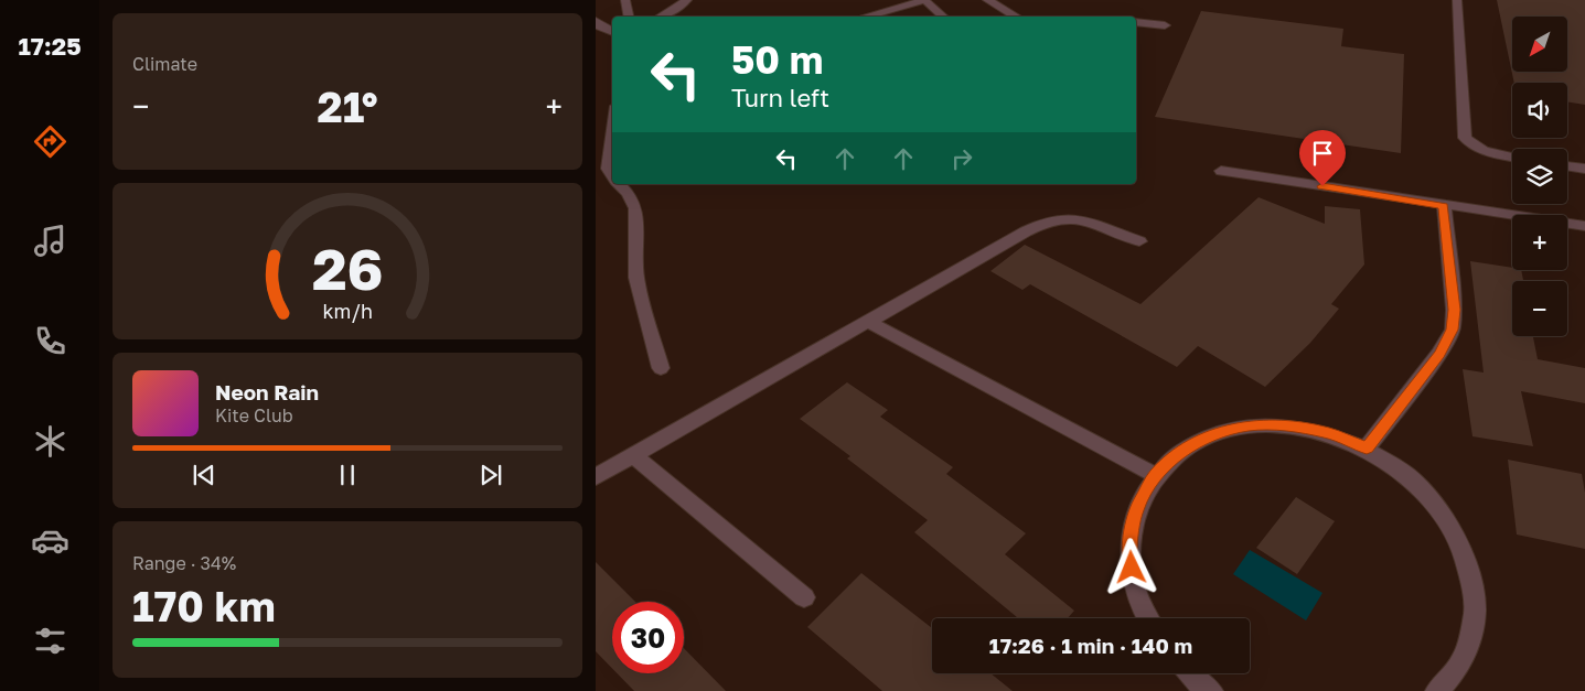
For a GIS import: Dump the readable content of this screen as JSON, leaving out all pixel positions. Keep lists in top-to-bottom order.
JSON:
{
  "north": "bottom left",
  "page": {
    "tabs": "17:25",
    "tile": [
      "Climate",
      ["Range · 34%", "170 km"]
    ],
    "map_buttons": ["+", "−"],
    "turn": ["50 m", "Turn left"],
    "heat": ["−", "21°", "+"],
    "song": ["Neon Rain", "Kite Club"],
    "limit": "30",
    "trip": "17:26 · 1 min · 140 m",
    "gauge": ["26", "km/h"]
  }
}
